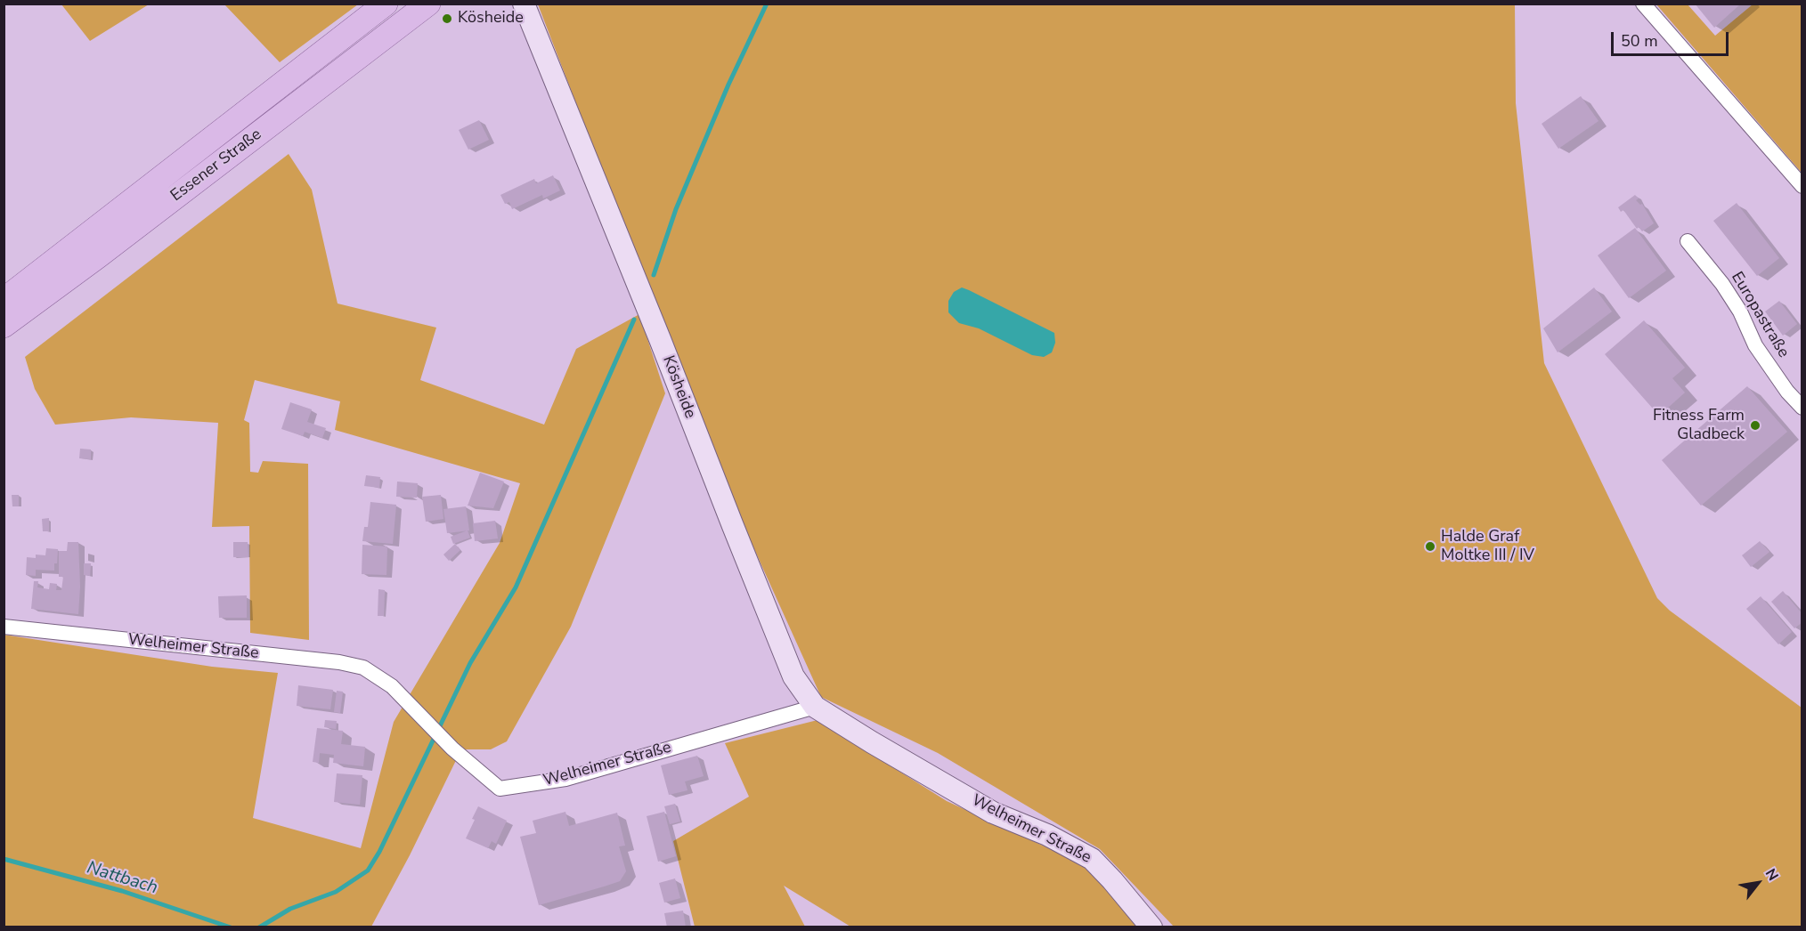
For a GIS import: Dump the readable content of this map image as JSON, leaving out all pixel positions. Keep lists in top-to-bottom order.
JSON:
{
  "streets": {
    "main road": ["Essener Straße"],
    "street": ["Europastraße", "Kösheide", "Welheimer Straße"]
  },
  "crossings": [
    ["Kösheide", "Welheimer Straße"]
  ],
  "water": ["Nattbach"],
  "places": ["Kösheide", "Fitness Farm Gladbeck", "Halde Graf Moltke III / IV"],
  "scale_bar": "50 m",
  "north": "top right"
}
